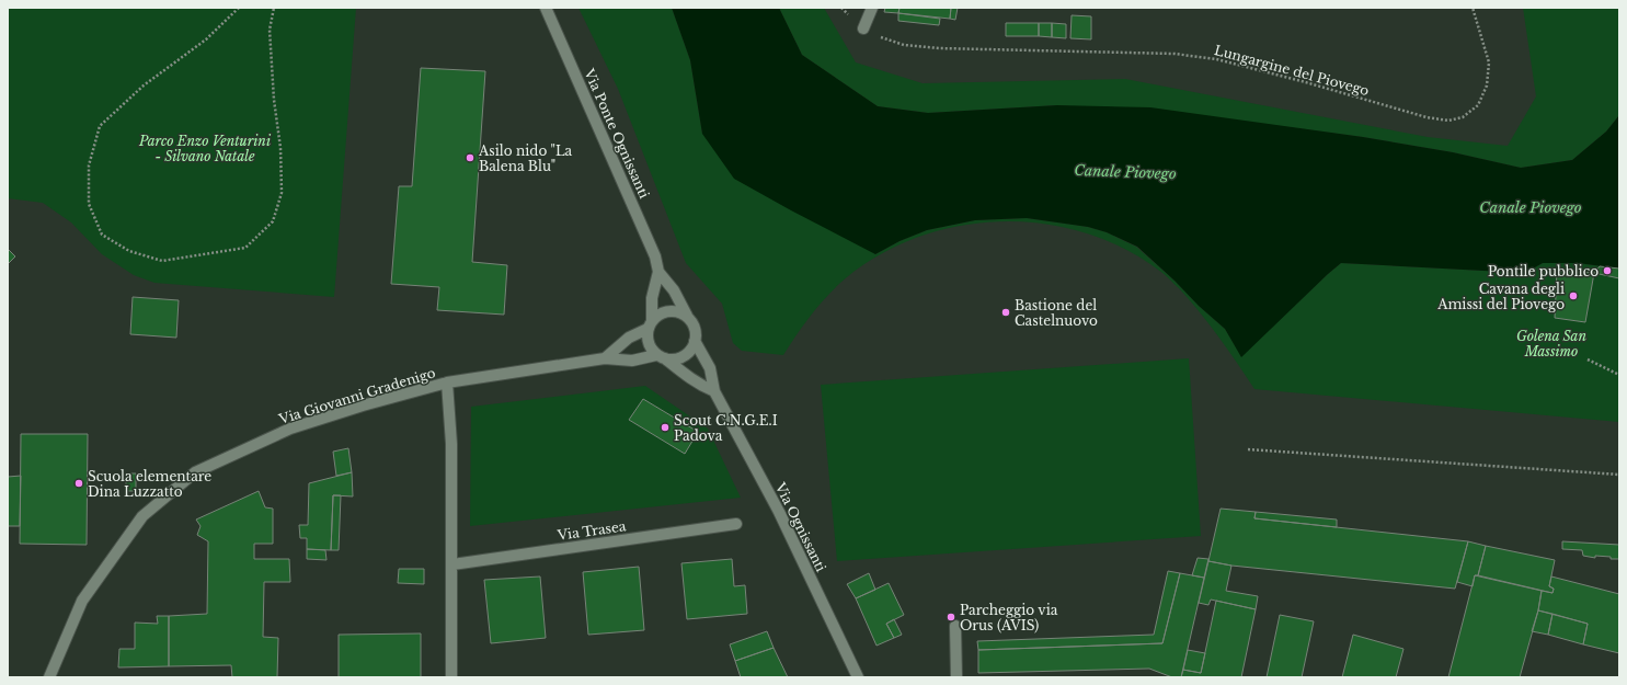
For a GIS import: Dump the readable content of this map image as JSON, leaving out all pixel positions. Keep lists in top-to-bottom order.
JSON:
{
  "streets": {
    "street": [
      "Via Ponte Ognissanti",
      "Via Giovanni Gradenigo",
      "Via Ognissanti",
      "Via Trasea"
    ],
    "path": ["Lungargine del Piovego"]
  },
  "crossings": [
    ["Via Ponte Ognissanti", "Via Giovanni Gradenigo"],
    ["Via Ponte Ognissanti", "Via Ognissanti"],
    ["Via Giovanni Gradenigo", "Via Ognissanti"]
  ],
  "water": ["Canale Piovego"],
  "parks": ["Parco Enzo Venturini - Silvano Natale", "Golena San Massimo"],
  "places": [
    "Asilo nido \"La Balena Blu\"",
    "Pontile pubblico",
    "Cavana degli Amissi del Piovego",
    "Bastione del Castelnuovo",
    "Scout C.N.G.E.I Padova",
    "Scuola elementare Dina Luzzatto",
    "Parcheggio via Orus (AVIS)"
  ]
}
